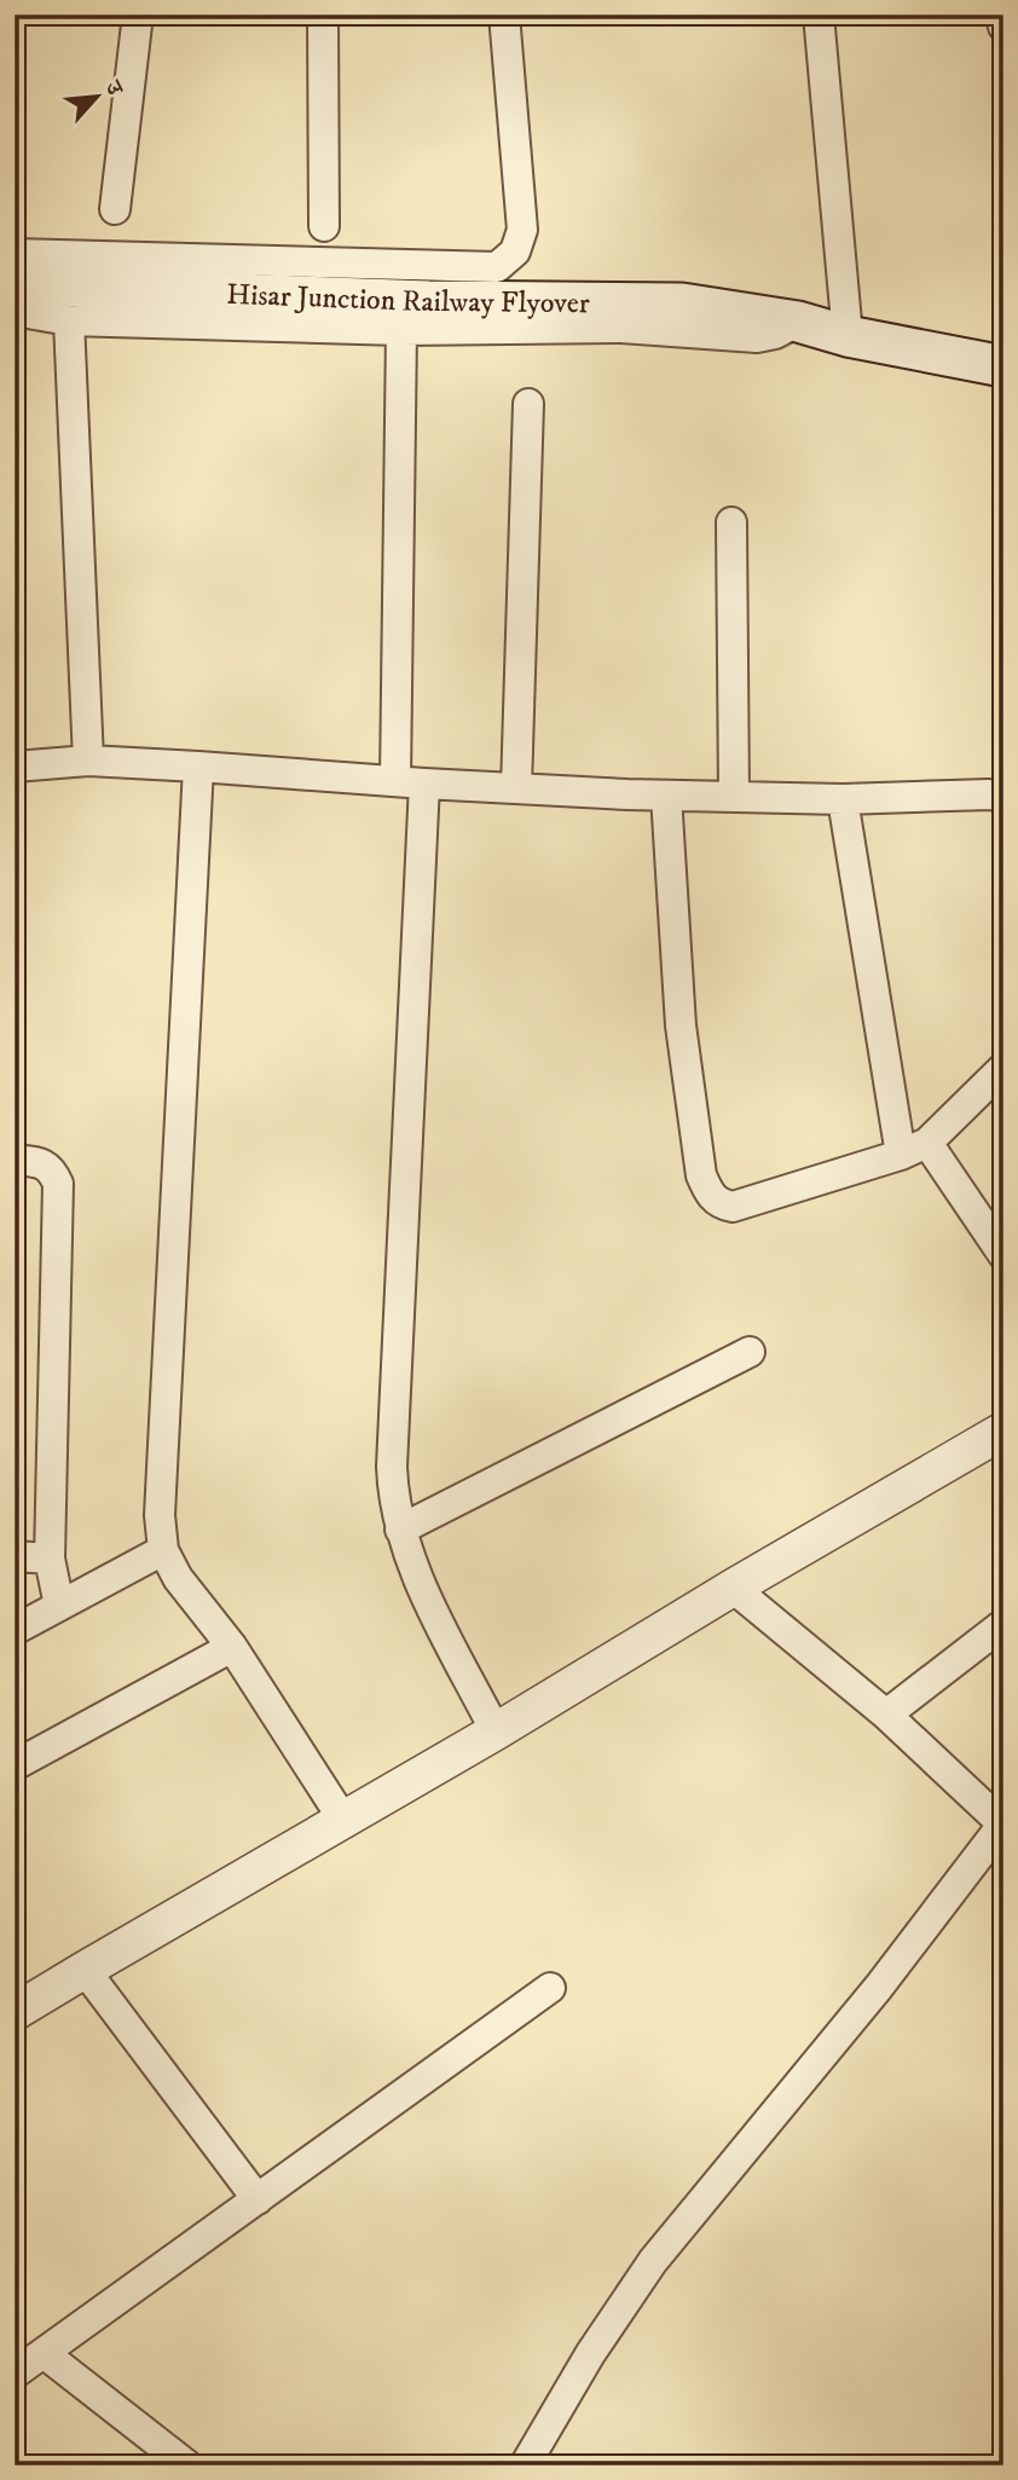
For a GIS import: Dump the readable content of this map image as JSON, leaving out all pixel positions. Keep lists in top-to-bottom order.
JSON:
{
  "streets": {
    "main road": ["Hisar Junction Railway Flyover"]
  },
  "north": "top right"
}
